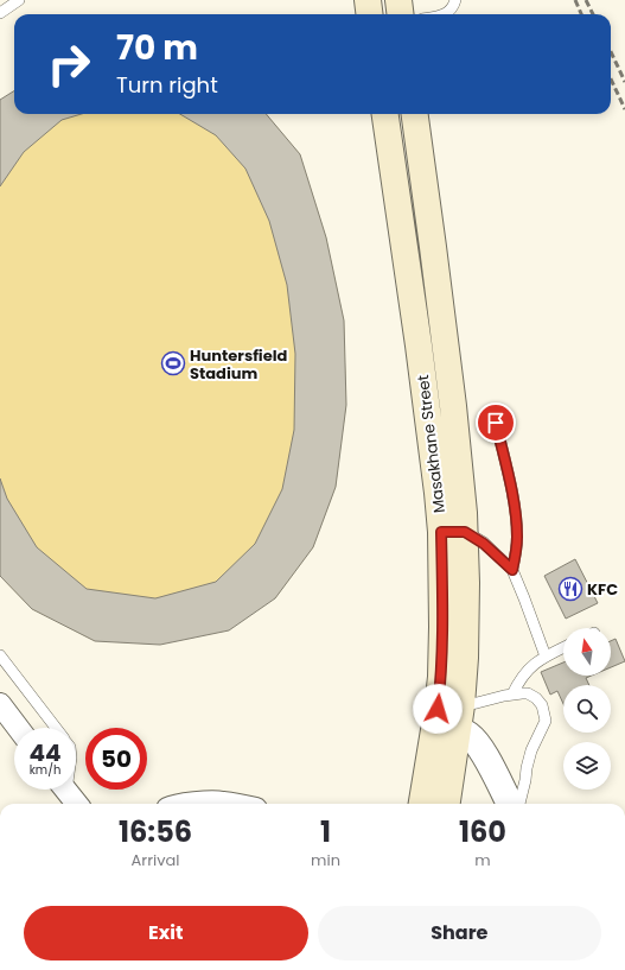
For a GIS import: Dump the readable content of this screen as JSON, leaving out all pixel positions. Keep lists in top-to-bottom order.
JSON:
{
  "streets": {
    "main road": ["Masakhane Street"]
  },
  "places": {
    "sports": ["Huntersfield Stadium"],
    "restaurant": ["KFC"]
  },
  "north": "top",
  "page": {
    "turn": ["70 m", "Turn right"],
    "speed": "44 km/h",
    "limit": "50",
    "eta": [
      "16:56",
      "Arrival",
      "1",
      "min",
      "160",
      "m"
    ],
    "buttons": ["Exit", "Share"]
  }
}
